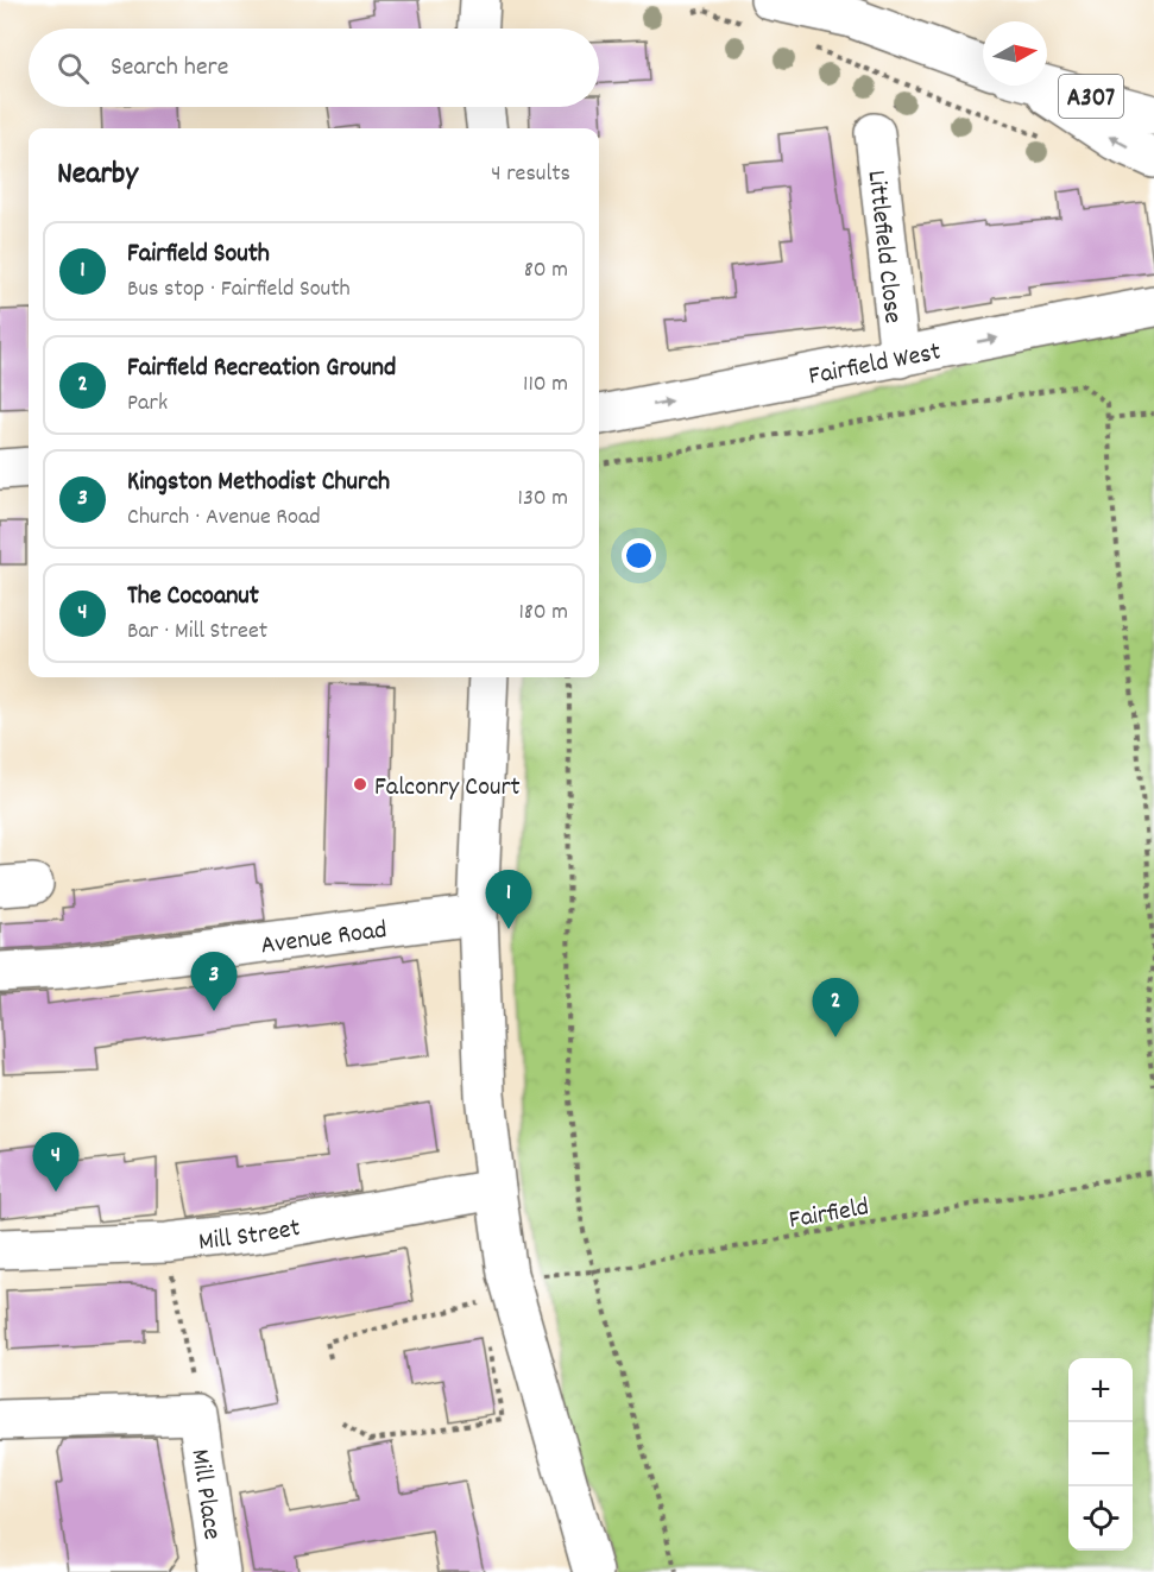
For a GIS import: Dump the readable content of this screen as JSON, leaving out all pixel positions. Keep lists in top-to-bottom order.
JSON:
{
  "streets": {
    "street": [
      "A307",
      "Littlefield Close",
      "Fairfield West",
      "Avenue Road",
      "Mill Street",
      "Mill Place"
    ],
    "path": ["Fairfield"]
  },
  "crossings": [
    ["Littlefield Close", "Fairfield West"]
  ],
  "one_way": ["Fairfield West"],
  "places": ["Falconry Court"],
  "north": "right",
  "page": {
    "search": "Search here",
    "heading": ["Nearby", "4 results"],
    "list": [
      {
        "mark": "1",
        "name": "Fairfield South",
        "note": "Bus stop · Fairfield South",
        "value": "80 m"
      },
      {
        "mark": "2",
        "name": "Fairfield Recreation Ground",
        "note": "Park",
        "value": "110 m"
      },
      {
        "mark": "3",
        "name": "Kingston Methodist Church",
        "note": "Church · Avenue Road",
        "value": "130 m"
      },
      {
        "mark": "4",
        "name": "The Cocoanut",
        "note": "Bar · Mill Street",
        "value": "180 m"
      }
    ],
    "pins": [
      "1",
      "3",
      "2",
      "4"
    ],
    "map_buttons": ["+", "−"]
  }
}
